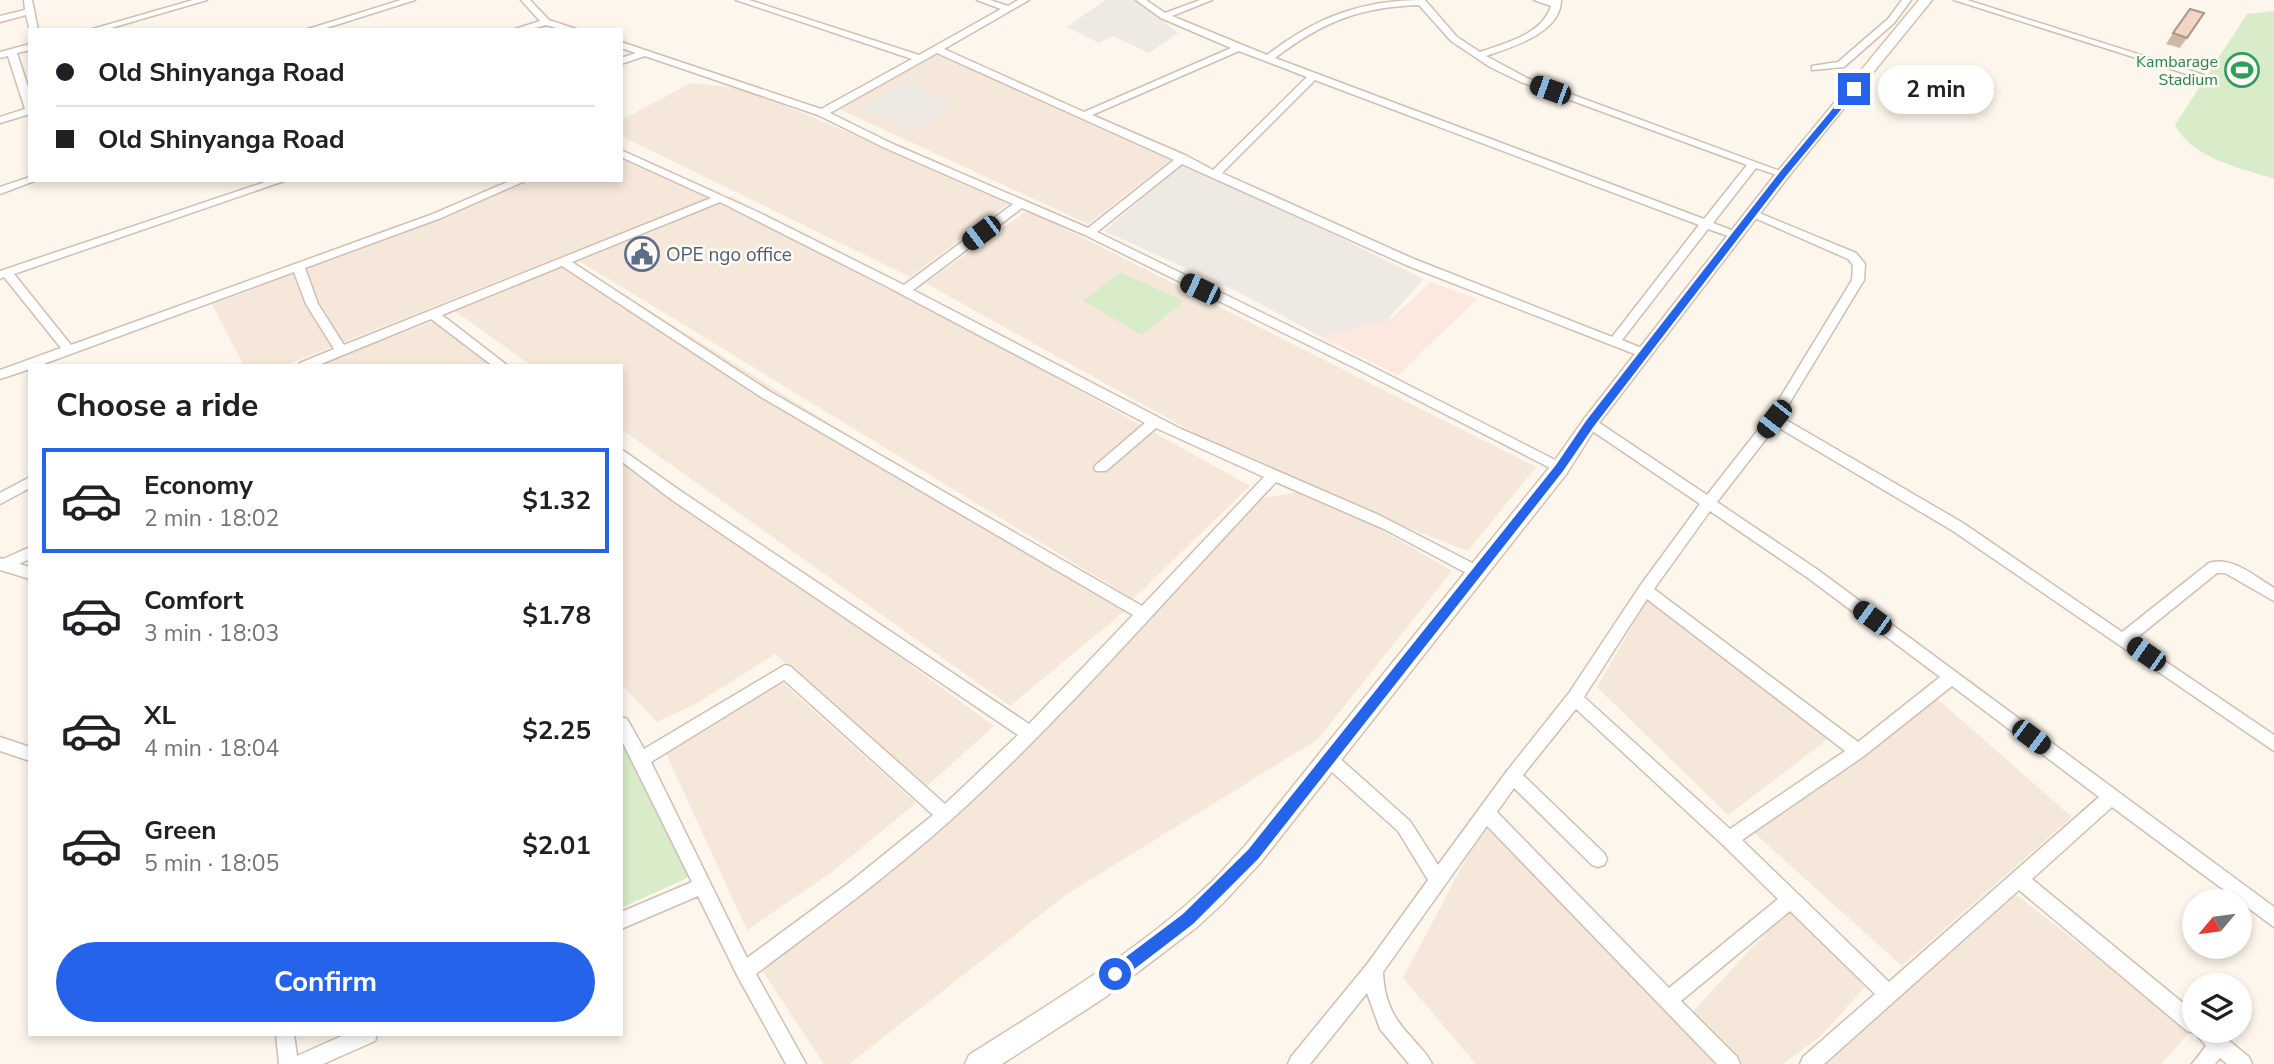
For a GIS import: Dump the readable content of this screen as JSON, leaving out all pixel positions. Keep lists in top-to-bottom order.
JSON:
{
  "places": {
    "sports": ["Kambarage Stadium"],
    "public building": ["OPE ngo office"]
  },
  "north": "bottom left",
  "page": {
    "banner": ["Old Shinyanga Road", "Old Shinyanga Road"],
    "bubble": "2 min",
    "heading": "Choose a ride",
    "list": [
      {
        "name": "Economy",
        "note": "2 min · 18:02",
        "value": "$1.32"
      },
      {
        "name": "Comfort",
        "note": "3 min · 18:03",
        "value": "$1.78"
      },
      {
        "name": "XL",
        "note": "4 min · 18:04",
        "value": "$2.25"
      },
      {
        "name": "Green",
        "note": "5 min · 18:05",
        "value": "$2.01"
      }
    ],
    "buttons": "Confirm"
  }
}
